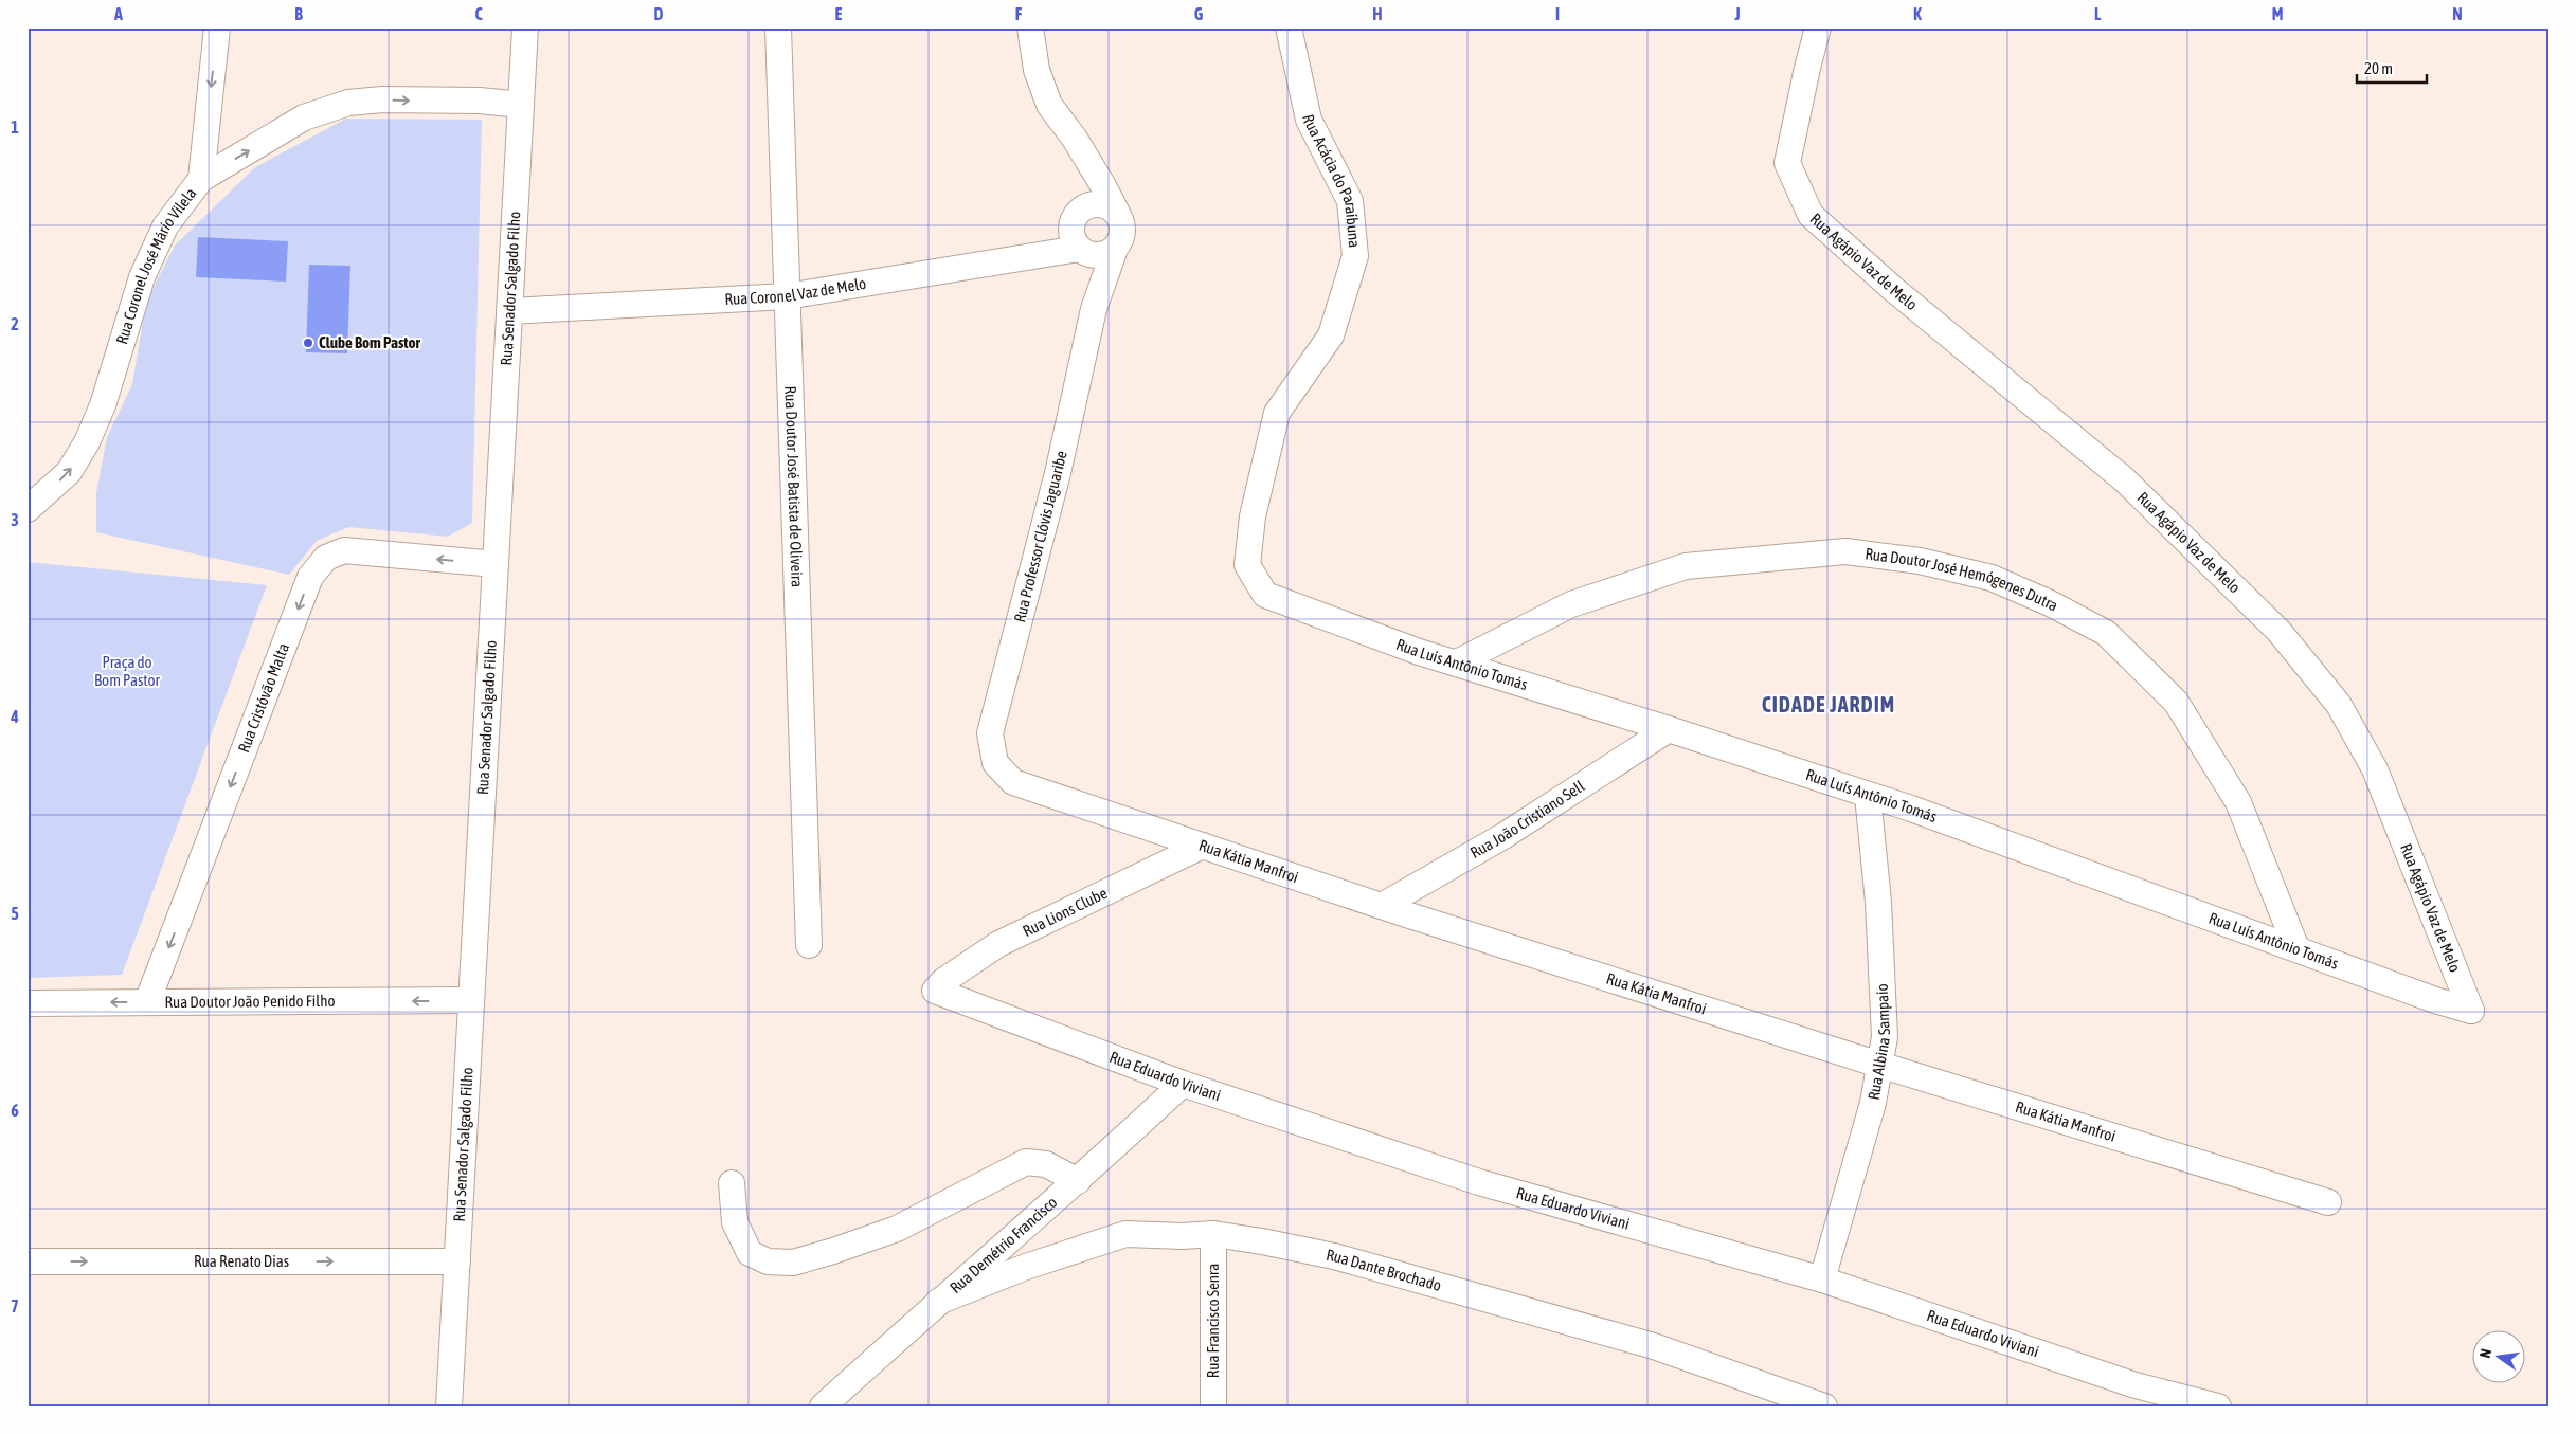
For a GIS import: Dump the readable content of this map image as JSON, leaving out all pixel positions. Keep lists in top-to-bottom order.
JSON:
{
  "streets": {
    "street": [
      "Rua Acácia do Paraíbuna",
      "Rua Agápio Vaz de Melo",
      "Rua Coronel José Mário Vilela",
      "Rua Senador Salgado Filho",
      "Rua Coronel Vaz de Melo",
      "Rua Doutor José Batista de Oliveira",
      "Rua Professor Clóvis Jaguaribe",
      "Rua Doutor José Hemógenes Dutra",
      "Rua Luís Antônio Tomás",
      "Rua Cristóvão Malta",
      "Rua João Cristiano Sell",
      "Rua Kátia Manfroi",
      "Rua Lions Clube",
      "Rua Doutor João Penido Filho",
      "Rua Albina Sampaio",
      "Rua Eduardo Viviani",
      "Rua Demétrio Francisco",
      "Rua Renato Dias",
      "Rua Dante Brochado",
      "Rua Francisco Senra"
    ]
  },
  "crossings": [
    ["Rua Acácia do Paraíbuna", "Rua Luís Antônio Tomás"],
    ["Rua Agápio Vaz de Melo", "Rua Luís Antônio Tomás"],
    ["Rua Coronel José Mário Vilela", "Rua Senador Salgado Filho"],
    ["Rua Senador Salgado Filho", "Rua Coronel Vaz de Melo"],
    ["Rua Senador Salgado Filho", "Rua Cristóvão Malta"],
    ["Rua Senador Salgado Filho", "Rua Doutor João Penido Filho"],
    ["Rua Senador Salgado Filho", "Rua Renato Dias"],
    ["Rua Coronel Vaz de Melo", "Rua Doutor José Batista de Oliveira"],
    ["Rua Coronel Vaz de Melo", "Rua Professor Clóvis Jaguaribe"],
    ["Rua Professor Clóvis Jaguaribe", "Rua Kátia Manfroi"],
    ["Rua Doutor José Hemógenes Dutra", "Rua Luís Antônio Tomás"],
    ["Rua Luís Antônio Tomás", "Rua João Cristiano Sell"],
    ["Rua Luís Antônio Tomás", "Rua Albina Sampaio"],
    ["Rua Cristóvão Malta", "Rua Doutor João Penido Filho"],
    ["Rua João Cristiano Sell", "Rua Kátia Manfroi"],
    ["Rua Kátia Manfroi", "Rua Lions Clube"],
    ["Rua Kátia Manfroi", "Rua Albina Sampaio"],
    ["Rua Lions Clube", "Rua Eduardo Viviani"],
    ["Rua Albina Sampaio", "Rua Eduardo Viviani"],
    ["Rua Eduardo Viviani", "Rua Demétrio Francisco"],
    ["Rua Demétrio Francisco", "Rua Dante Brochado"],
    ["Rua Dante Brochado", "Rua Francisco Senra"]
  ],
  "one_way": [
    "Rua Coronel José Mário Vilela",
    "Rua Cristóvão Malta",
    "Rua Doutor João Penido Filho",
    "Rua Renato Dias"
  ],
  "districts": ["CIDADE JARDIM"],
  "parks": ["Praça do Bom Pastor"],
  "places": ["Clube Bom Pastor"],
  "scale_bar": "20 m",
  "north": "left",
  "grid": {
    "columns": [
      "A",
      "B",
      "C",
      "D",
      "E",
      "F",
      "G",
      "H",
      "I",
      "J",
      "K",
      "L",
      "M",
      "N"
    ],
    "rows": [
      "1",
      "2",
      "3",
      "4",
      "5",
      "6",
      "7"
    ]
  }
}
